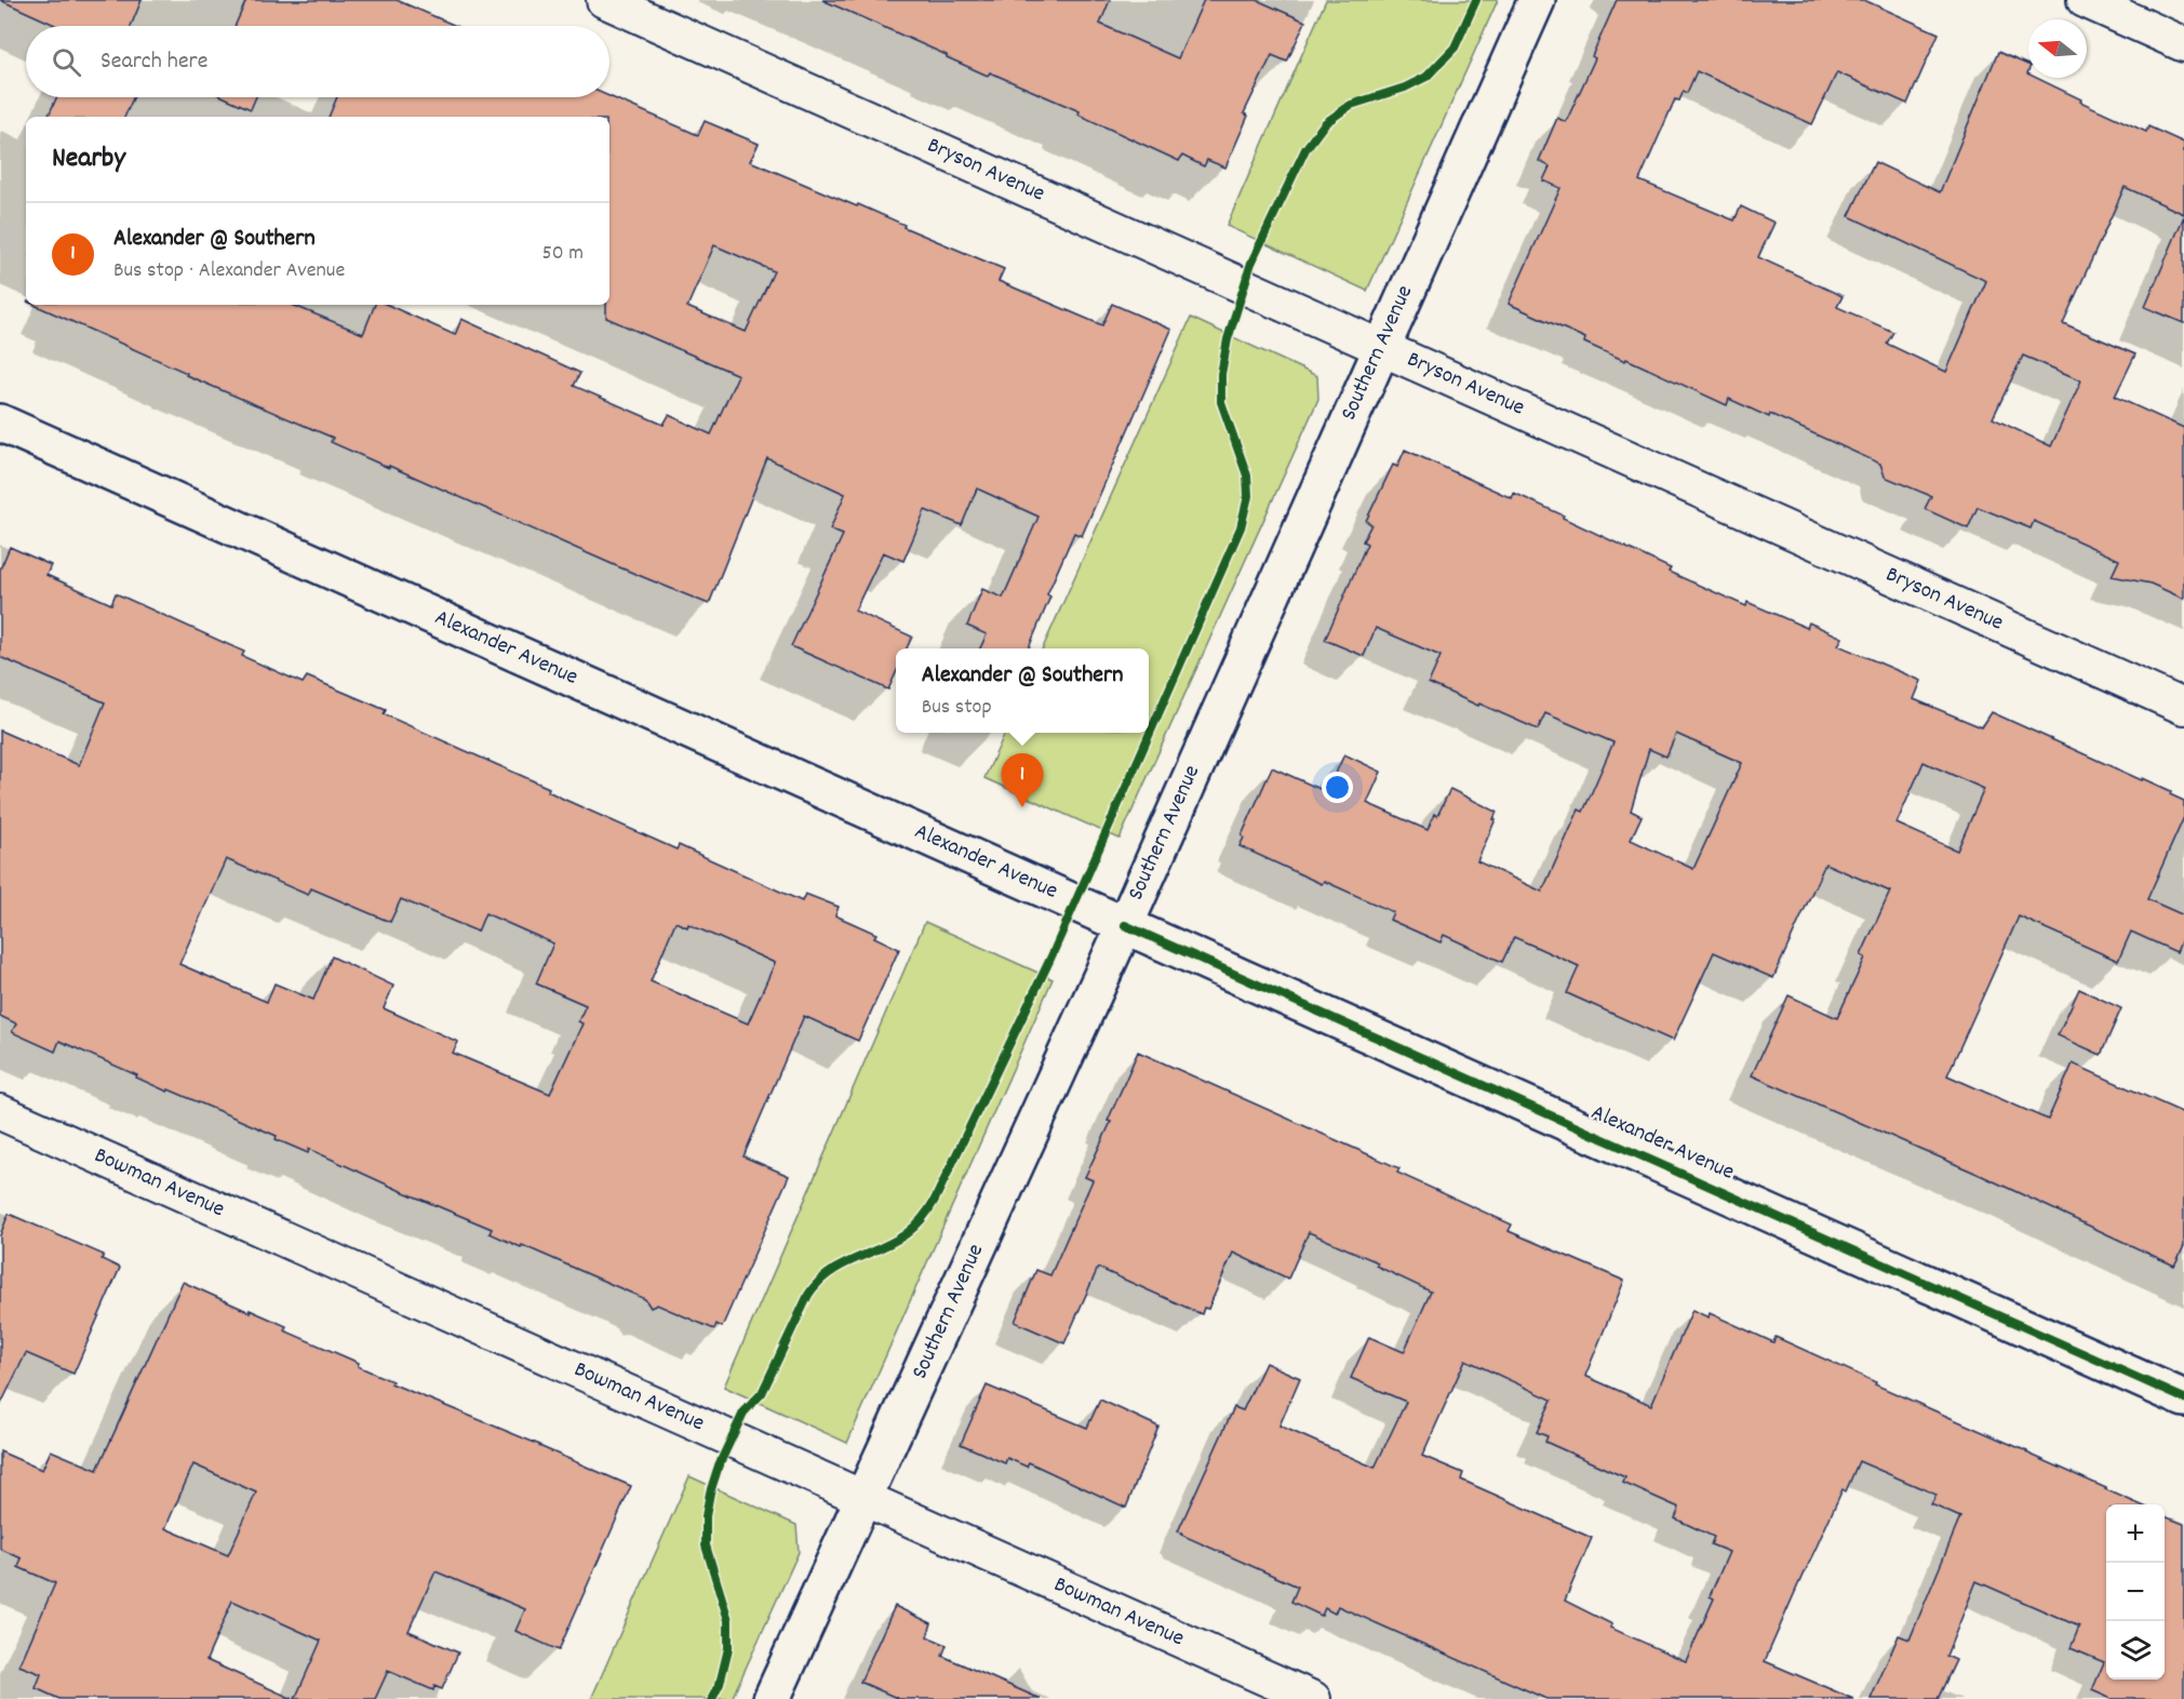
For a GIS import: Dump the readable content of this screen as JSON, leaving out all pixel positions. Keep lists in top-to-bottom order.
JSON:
{
  "streets": {
    "street": [
      "Bryson Avenue",
      "Southern Avenue",
      "Alexander Avenue",
      "Bowman Avenue"
    ]
  },
  "crossings": [
    ["Bryson Avenue", "Southern Avenue"],
    ["Southern Avenue", "Alexander Avenue"],
    ["Southern Avenue", "Bowman Avenue"]
  ],
  "north": "left",
  "page": {
    "search": "Search here",
    "heading": "Nearby",
    "list": [
      {
        "mark": "1",
        "name": "Alexander @ Southern",
        "note": "Bus stop · Alexander Avenue",
        "value": "50 m"
      }
    ],
    "popup": ["Alexander @ Southern", "Bus stop"],
    "pins": "1",
    "map_buttons": ["+", "−"]
  }
}
